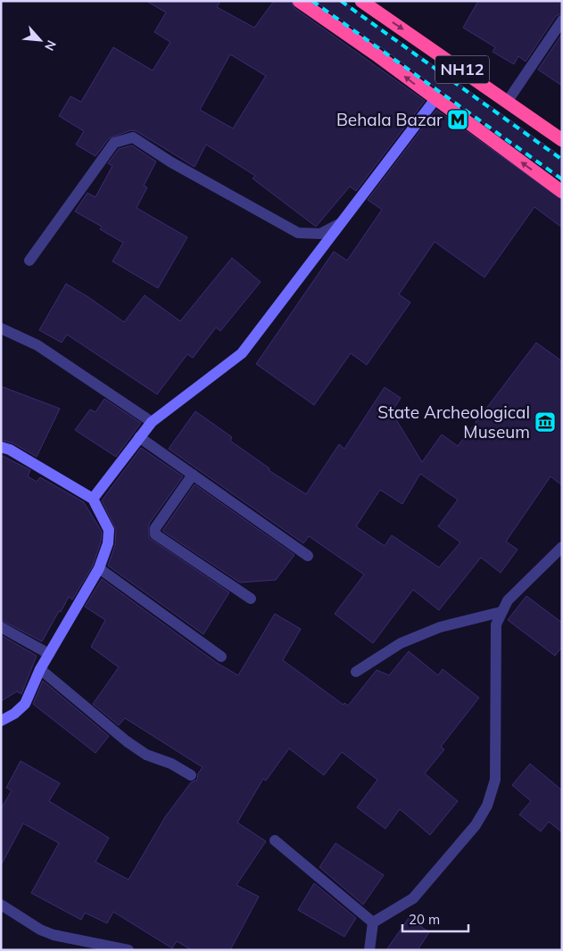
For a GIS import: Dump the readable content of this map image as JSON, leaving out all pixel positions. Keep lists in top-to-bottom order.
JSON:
{
  "streets": {
    "highway": ["NH12"]
  },
  "places": {
    "metro station": ["Behala Bazar"],
    "museum": ["State Archeological Museum"]
  },
  "scale_bar": "20 m",
  "north": "bottom right"
}
